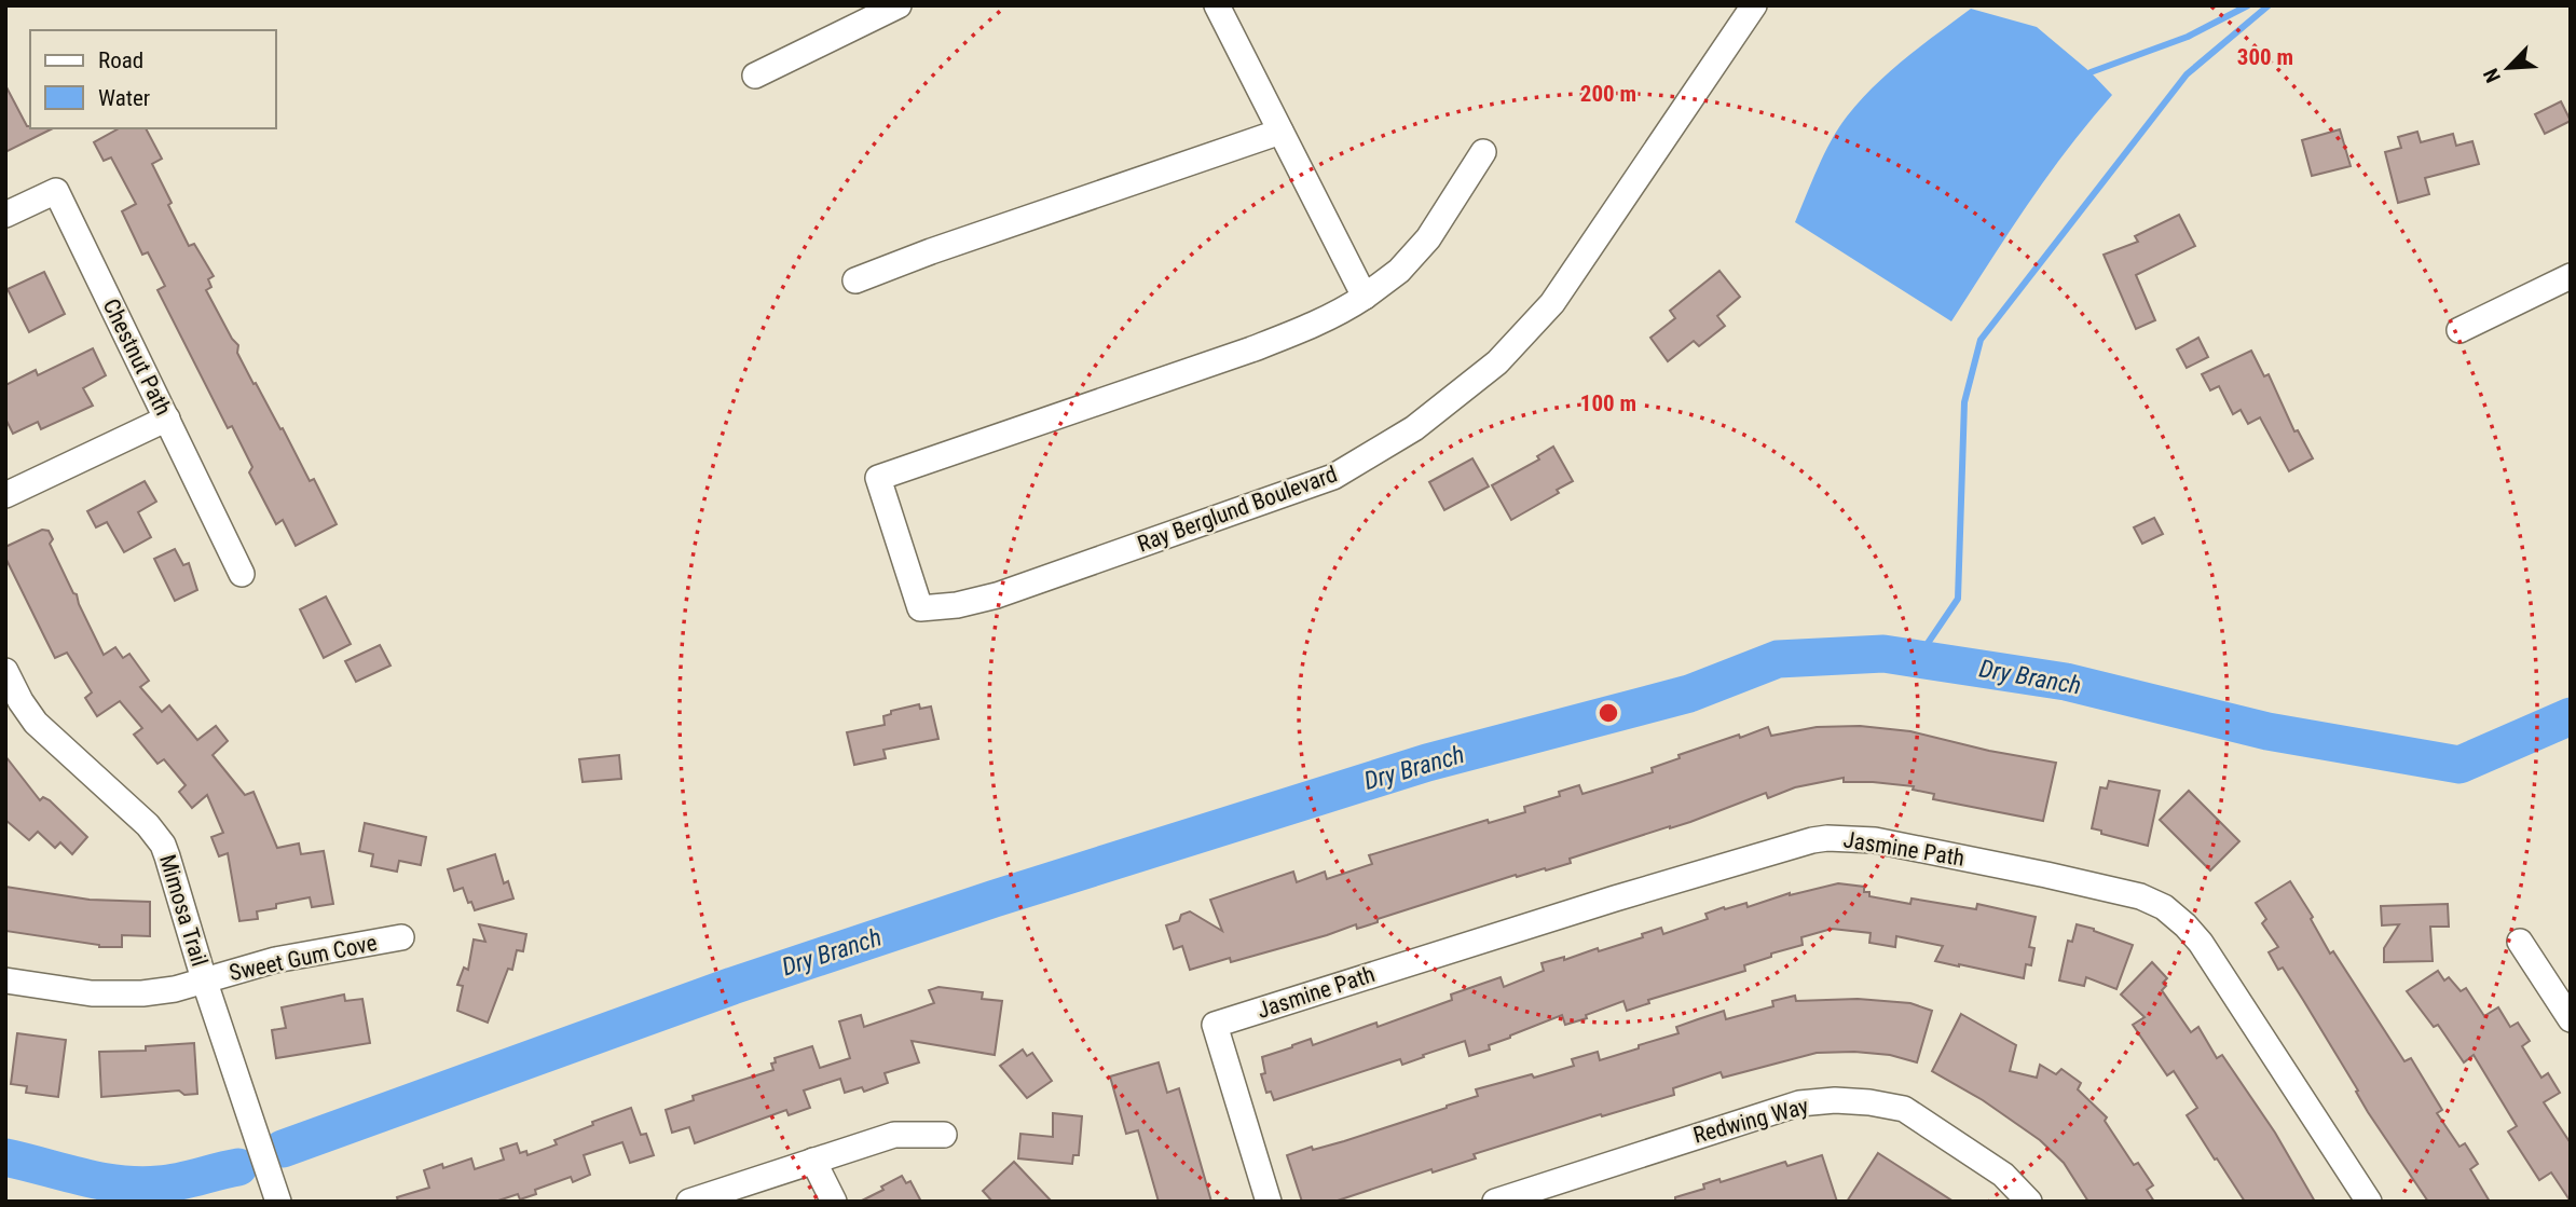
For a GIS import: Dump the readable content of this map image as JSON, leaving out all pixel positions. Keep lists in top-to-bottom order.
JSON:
{
  "streets": {
    "street": [
      "Chestnut Path",
      "Ray Berglund Boulevard",
      "Jasmine Path",
      "Mimosa Trail",
      "Sweet Gum Cove",
      "Redwing Way"
    ]
  },
  "crossings": [
    ["Mimosa Trail", "Sweet Gum Cove"]
  ],
  "water": ["Dry Branch"],
  "legend": ["Road", "Water"],
  "north": "bottom left",
  "rings": ["300 m", "200 m", "100 m"]
}
